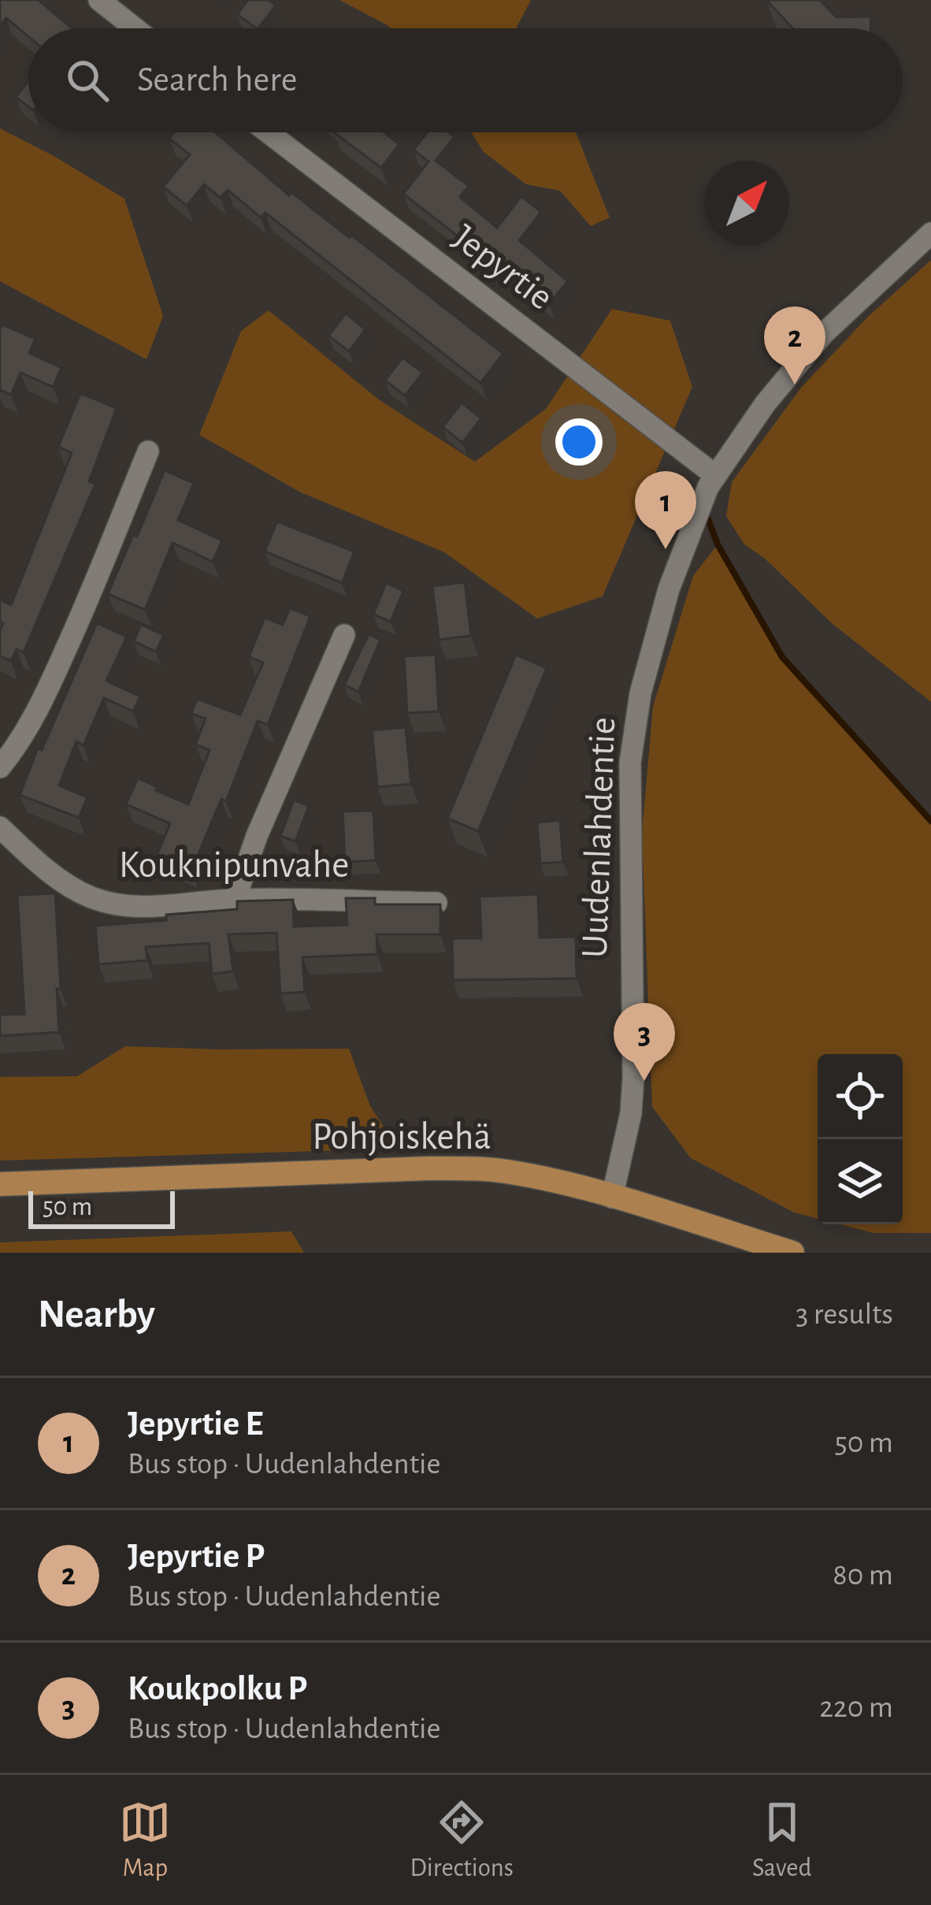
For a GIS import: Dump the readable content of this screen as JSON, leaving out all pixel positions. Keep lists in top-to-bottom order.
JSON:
{
  "streets": {
    "main road": ["Pohjoiskehä"],
    "street": ["Jepyrtie", "Uudenlahdentie", "Kouknipunvahe"]
  },
  "crossings": [
    ["Jepyrtie", "Uudenlahdentie"],
    ["Uudenlahdentie", "Pohjoiskehä"]
  ],
  "scale_bar": "50 m",
  "north": "top right",
  "page": {
    "search": "Search here",
    "pins": ["2", "1", "3"],
    "scale": "50 m",
    "heading": ["Nearby", "3 results"],
    "list": [
      {
        "mark": "1",
        "name": "Jepyrtie E",
        "note": "Bus stop · Uudenlahdentie",
        "value": "50 m"
      },
      {
        "mark": "2",
        "name": "Jepyrtie P",
        "note": "Bus stop · Uudenlahdentie",
        "value": "80 m"
      },
      {
        "mark": "3",
        "name": "Koukpolku P",
        "note": "Bus stop · Uudenlahdentie",
        "value": "220 m"
      }
    ],
    "nav": ["Map", "Directions", "Saved"]
  }
}
